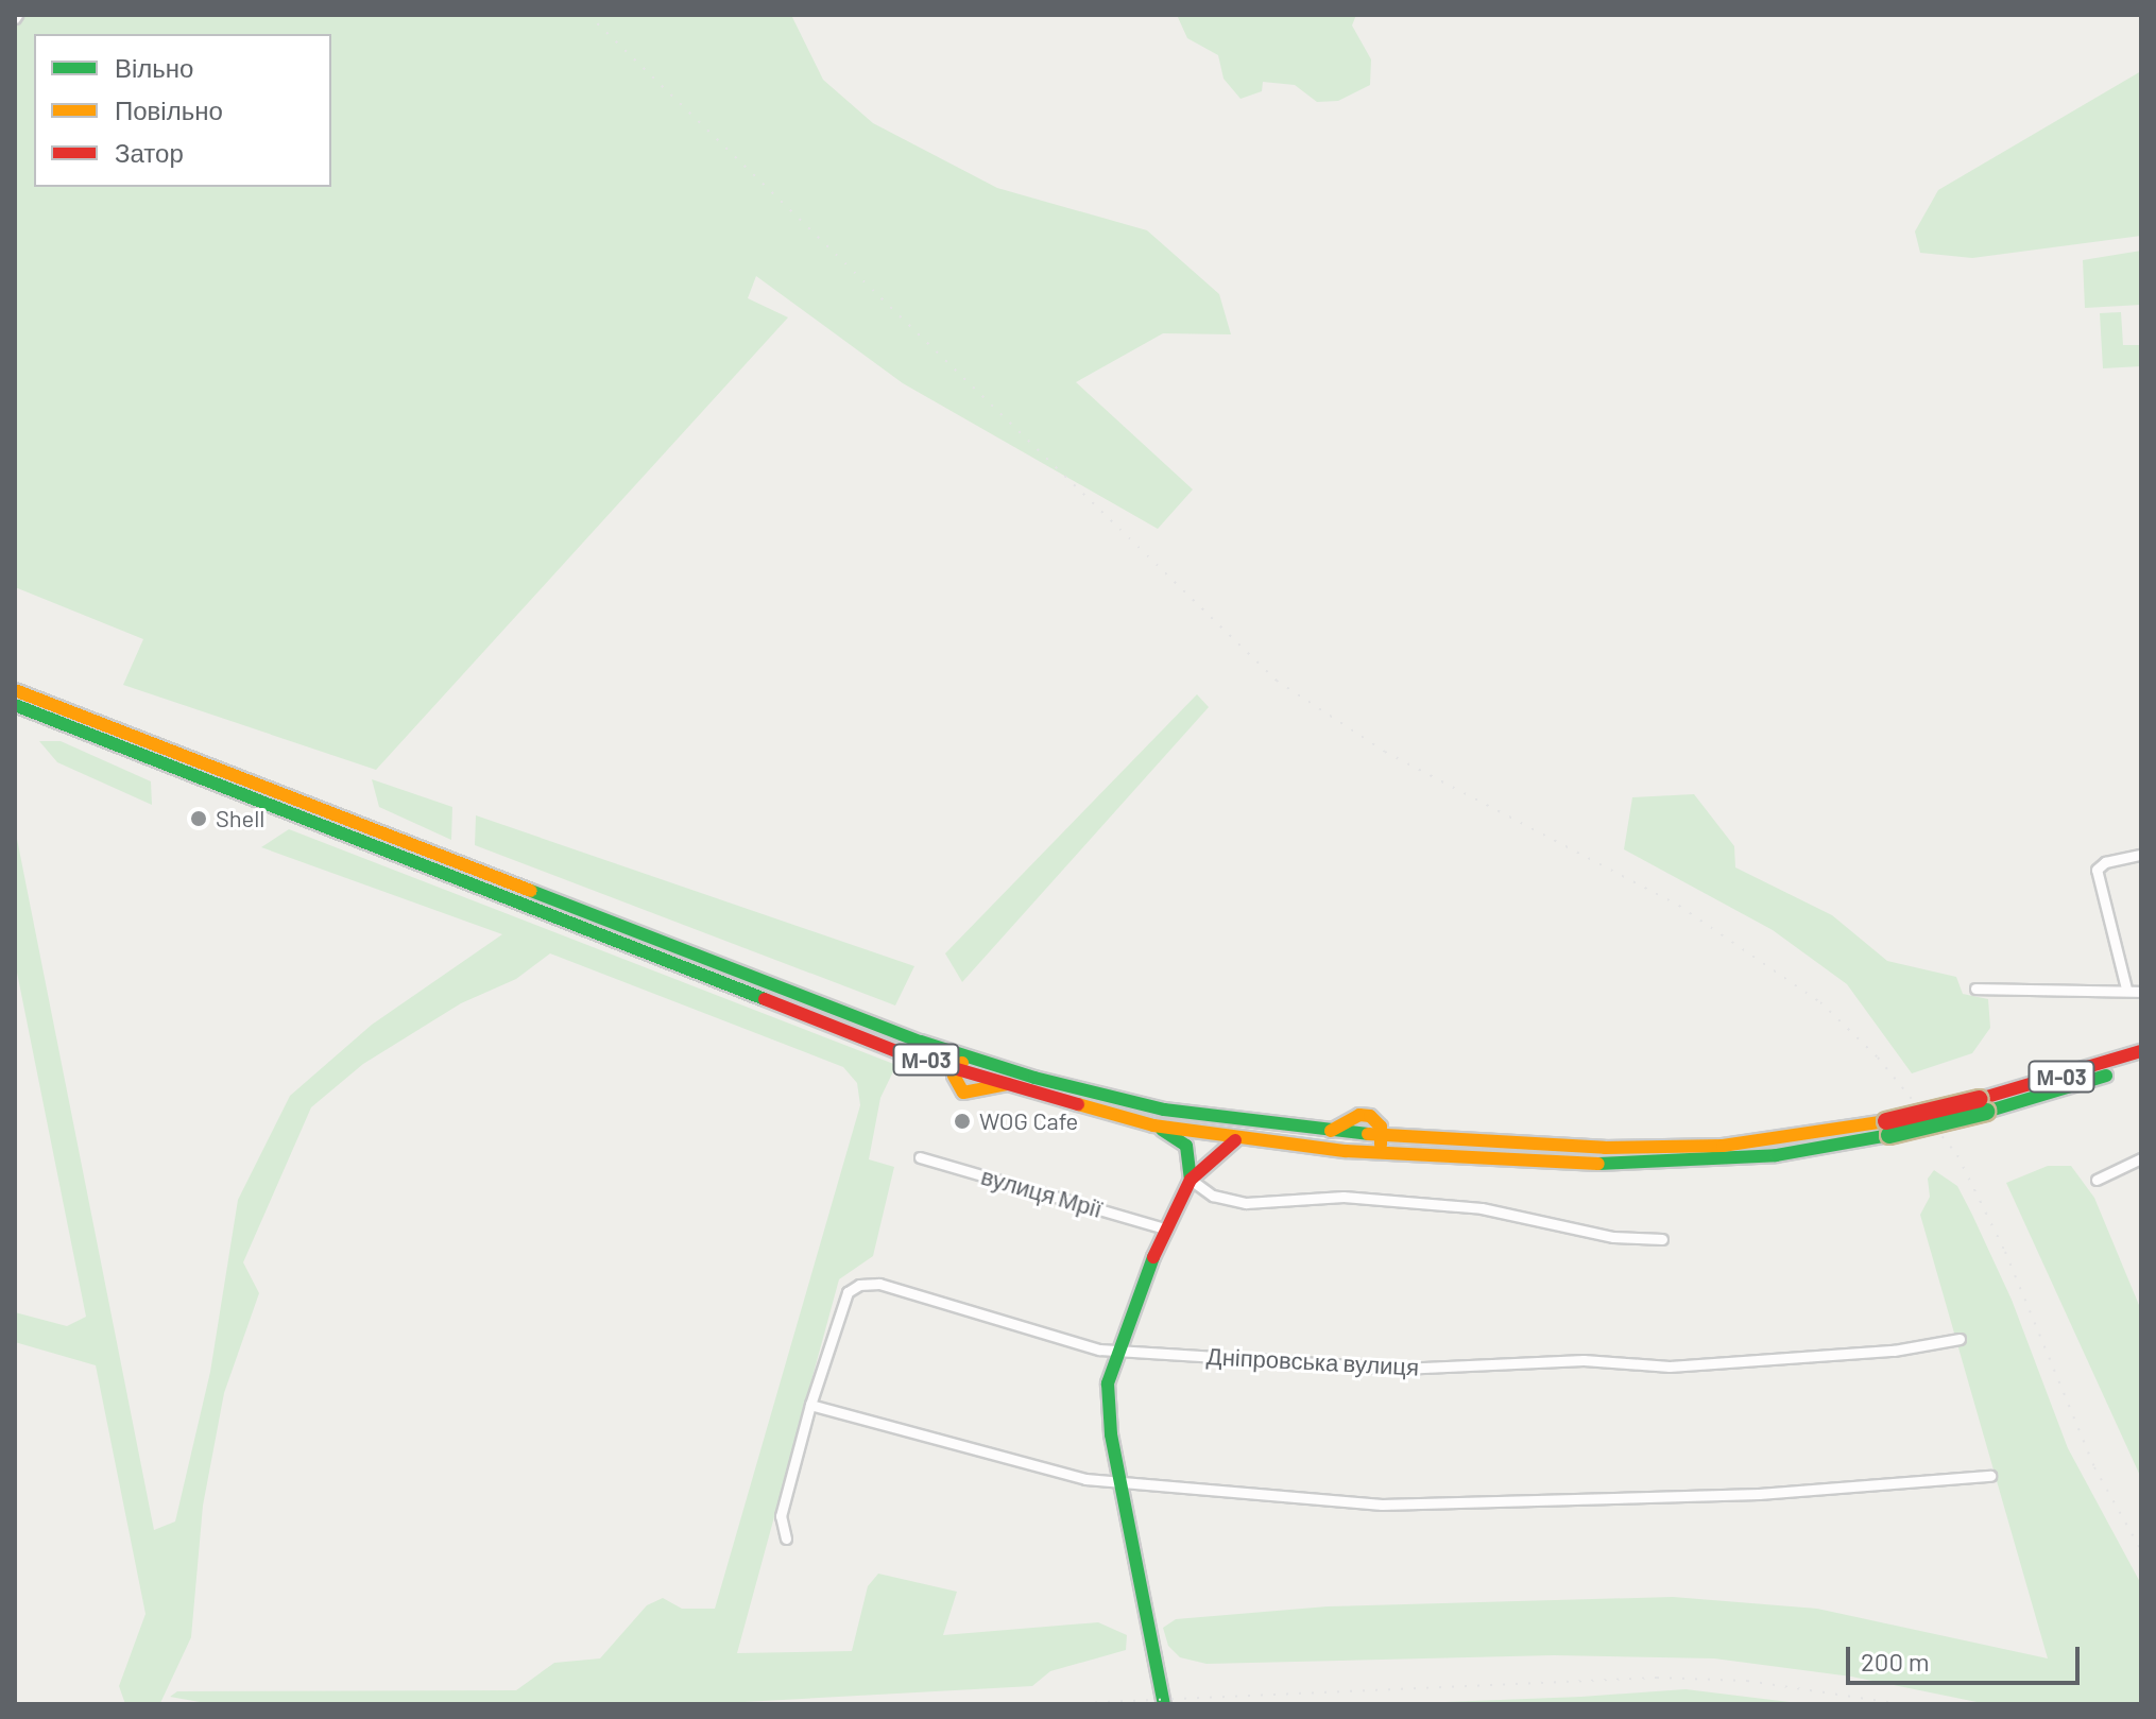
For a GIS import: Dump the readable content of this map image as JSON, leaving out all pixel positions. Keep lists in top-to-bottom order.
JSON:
{
  "streets": {
    "main road": ["М-03"],
    "street": ["вулиця Мрії", "Дніпровська вулиця"]
  },
  "places": ["Shell", "WOG Cafe"],
  "legend": ["Вільно", "Повільно", "Затор"],
  "scale_bar": "200 m"
}
